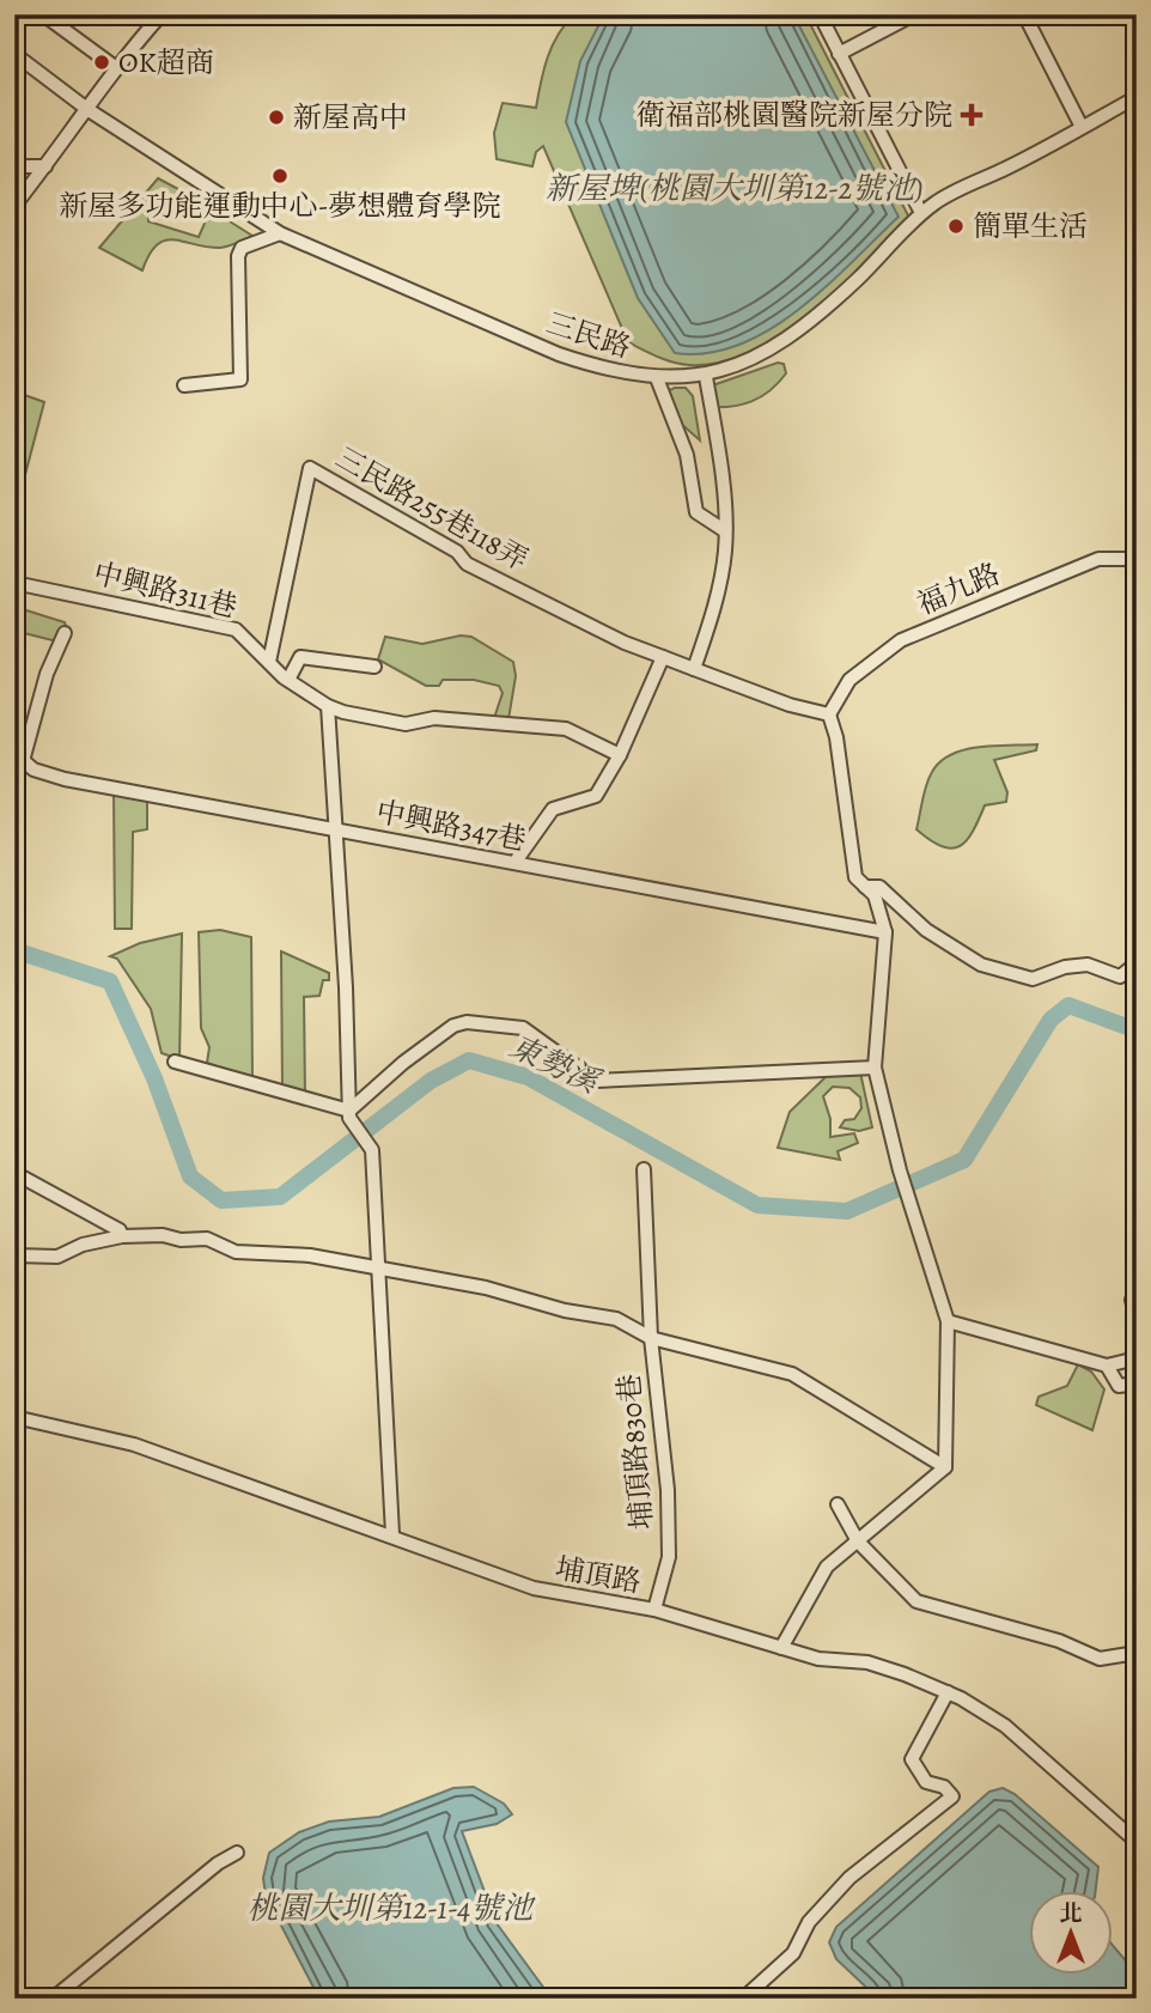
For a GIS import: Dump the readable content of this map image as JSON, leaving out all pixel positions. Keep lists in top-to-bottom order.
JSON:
{
  "streets": {
    "street": [
      "三民路",
      "三民路255巷118弄",
      "福九路",
      "中興路311巷",
      "中興路347巷",
      "埔頂路830巷",
      "埔頂路"
    ]
  },
  "crossings": [
    ["三民路255巷118弄", "中興路311巷"],
    ["埔頂路830巷", "埔頂路"]
  ],
  "water": ["新屋埤(桃園大圳第12-2號池)", "東勢溪", "桃園大圳第12-1-4號池"],
  "places": {
    "other": [
      "OK超商",
      "新屋高中",
      "新屋多功能運動中心-夢想體育學院",
      "簡單生活"
    ],
    "health": ["衛福部桃園醫院新屋分院"]
  },
  "north": "top"
}
